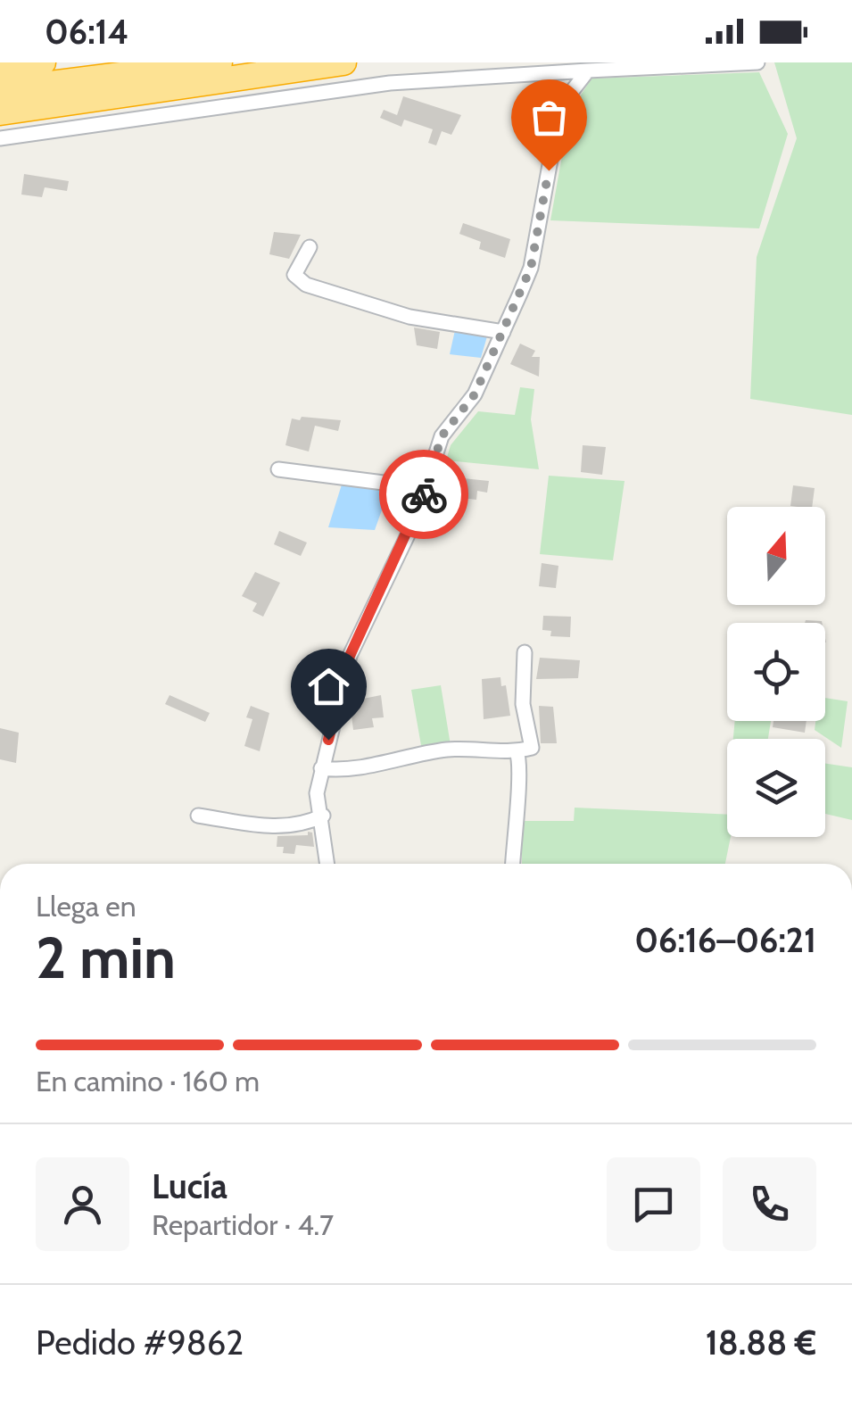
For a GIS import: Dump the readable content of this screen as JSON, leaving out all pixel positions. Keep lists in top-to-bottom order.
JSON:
{
  "north": "top",
  "page": {
    "status": "06:14",
    "heading": ["2 min", "Llega en", "06:16–06:21"],
    "panel": [
      "Lucía",
      "Repartidor · 4.7",
      "Pedido #9862",
      "18.88 €"
    ],
    "bar": "En camino · 160 m"
  }
}
